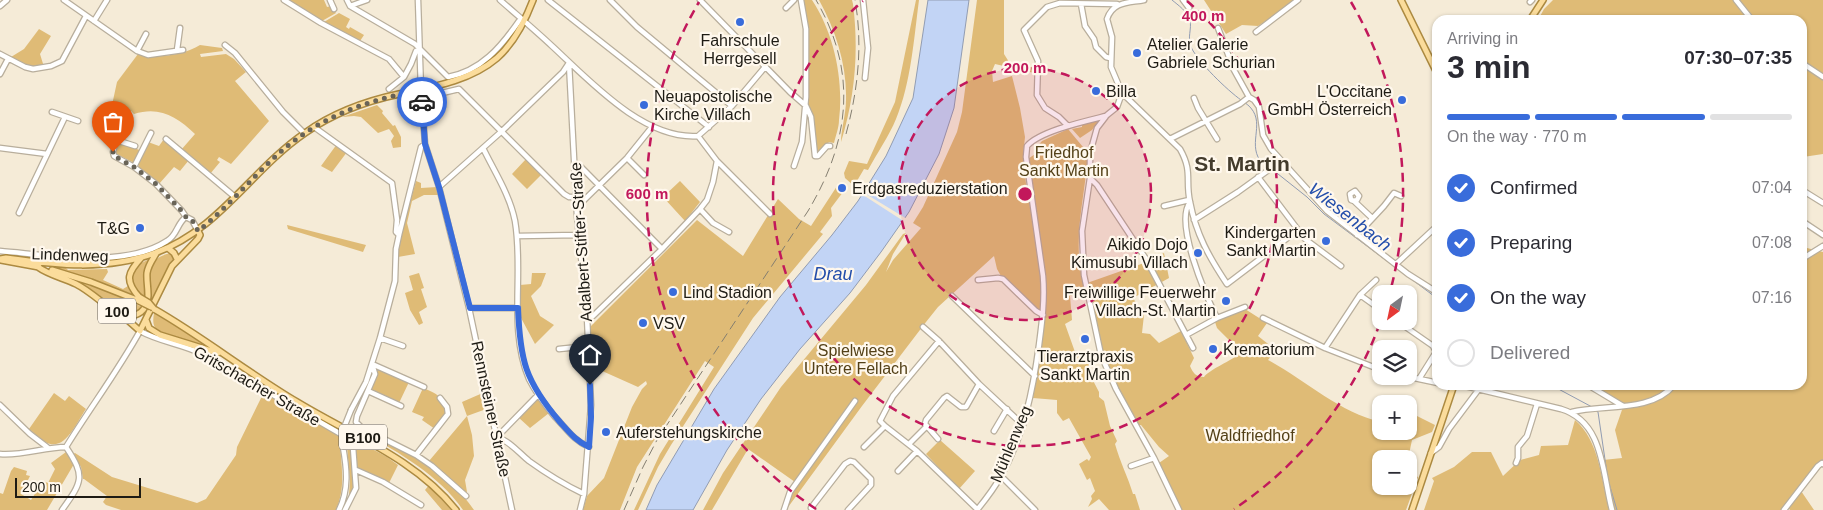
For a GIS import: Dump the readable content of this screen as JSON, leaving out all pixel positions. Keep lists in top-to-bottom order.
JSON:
{
  "streets": {
    "main road": ["100", "B100"],
    "street": [
      "Adalbert-Stifter-Straße",
      "Lindenweg",
      "Gritschacher Straße",
      "Rennsteiner Straße",
      "Mühlenweg"
    ]
  },
  "crossings": [
    ["100", "Gritschacher Straße"],
    ["100", "B100"],
    ["Gritschacher Straße", "Rennsteiner Straße"]
  ],
  "districts": ["St. Martin"],
  "water": ["Wiesenbach", "Drau"],
  "parks": ["Friedhof Sankt Martin", "Spielwiese Untere Fellach", "Waldfriedhof"],
  "places": [
    "Fahrschule Herrgesell",
    "Atelier Galerie Gabriele Schurian",
    "Billa",
    "L'Occitane GmbH Österreich",
    "Neuapostolische Kirche Villach",
    "Erdgasreduzierstation",
    "T&G",
    "Kindergarten Sankt Martin",
    "Aikido Dojo Kimusubi Villach",
    "Lind Stadion",
    "Freiwillige Feuerwehr Villach-St. Martin",
    "VSV",
    "Tierarztpraxis Sankt Martin",
    "Krematorium",
    "Auferstehungskirche"
  ],
  "scale_bar": "200 m",
  "north": "bottom left",
  "page": {
    "heading": ["3 min", "Arriving in", "07:30–07:35"],
    "bar": "On the way · 770 m",
    "list": [
      ["Confirmed", "07:04"],
      ["Preparing", "07:08"],
      ["On the way", "07:16"],
      "Delivered"
    ],
    "map_buttons": ["+", "−"],
    "scale": "200 m"
  },
  "rings": ["400 m", "200 m", "600 m"]
}
